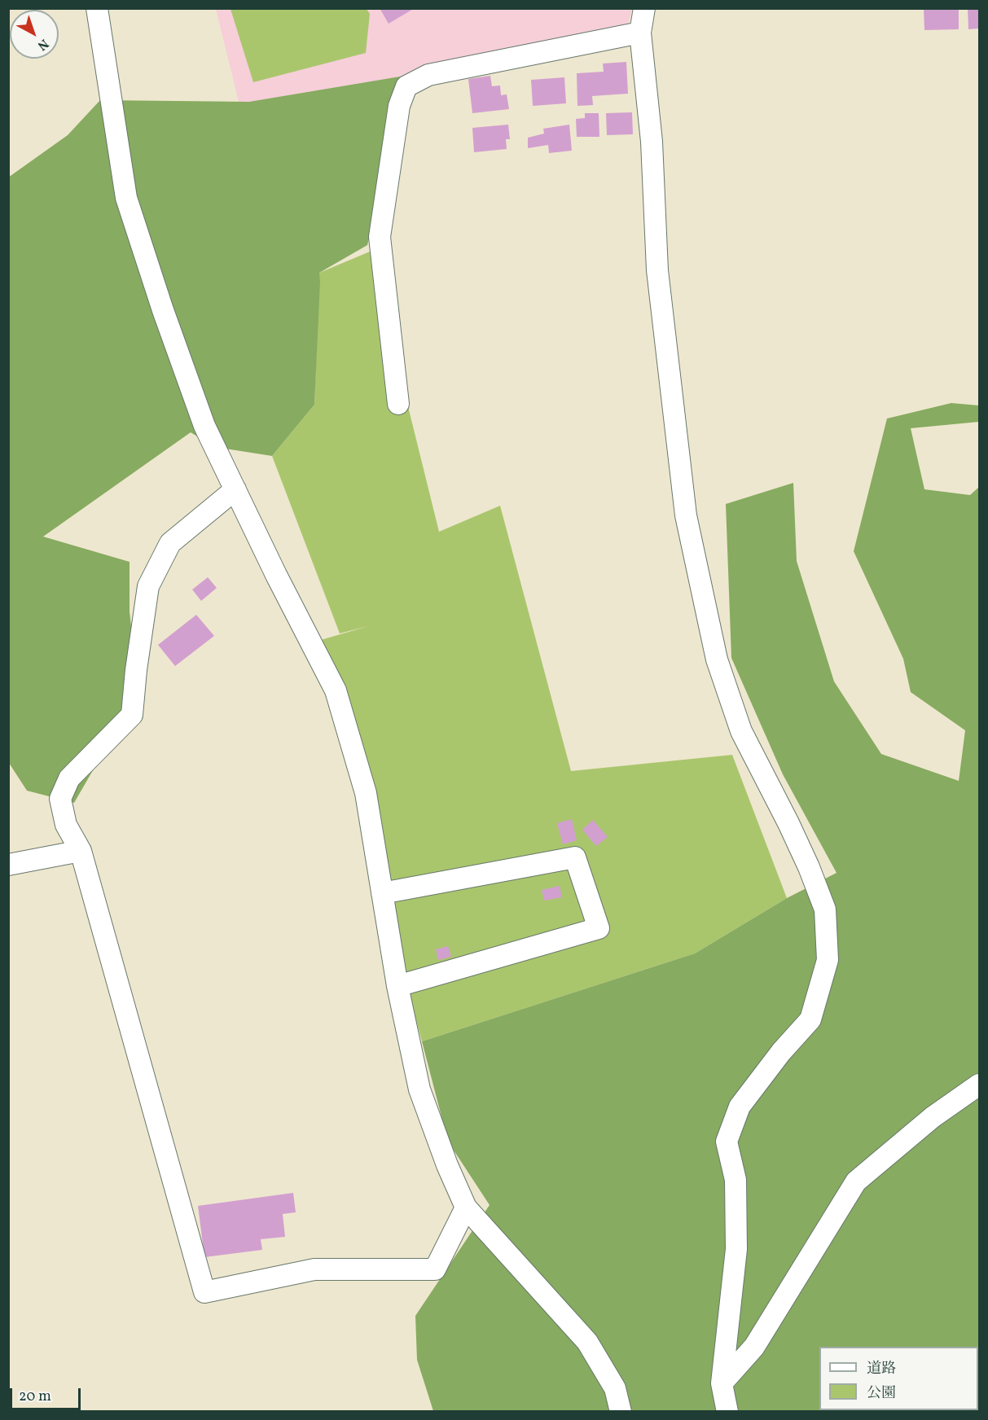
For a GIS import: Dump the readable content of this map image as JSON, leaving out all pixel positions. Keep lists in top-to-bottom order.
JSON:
{
  "legend": ["道路", "公園"],
  "scale_bar": "20 m",
  "north": "bottom right"
}
